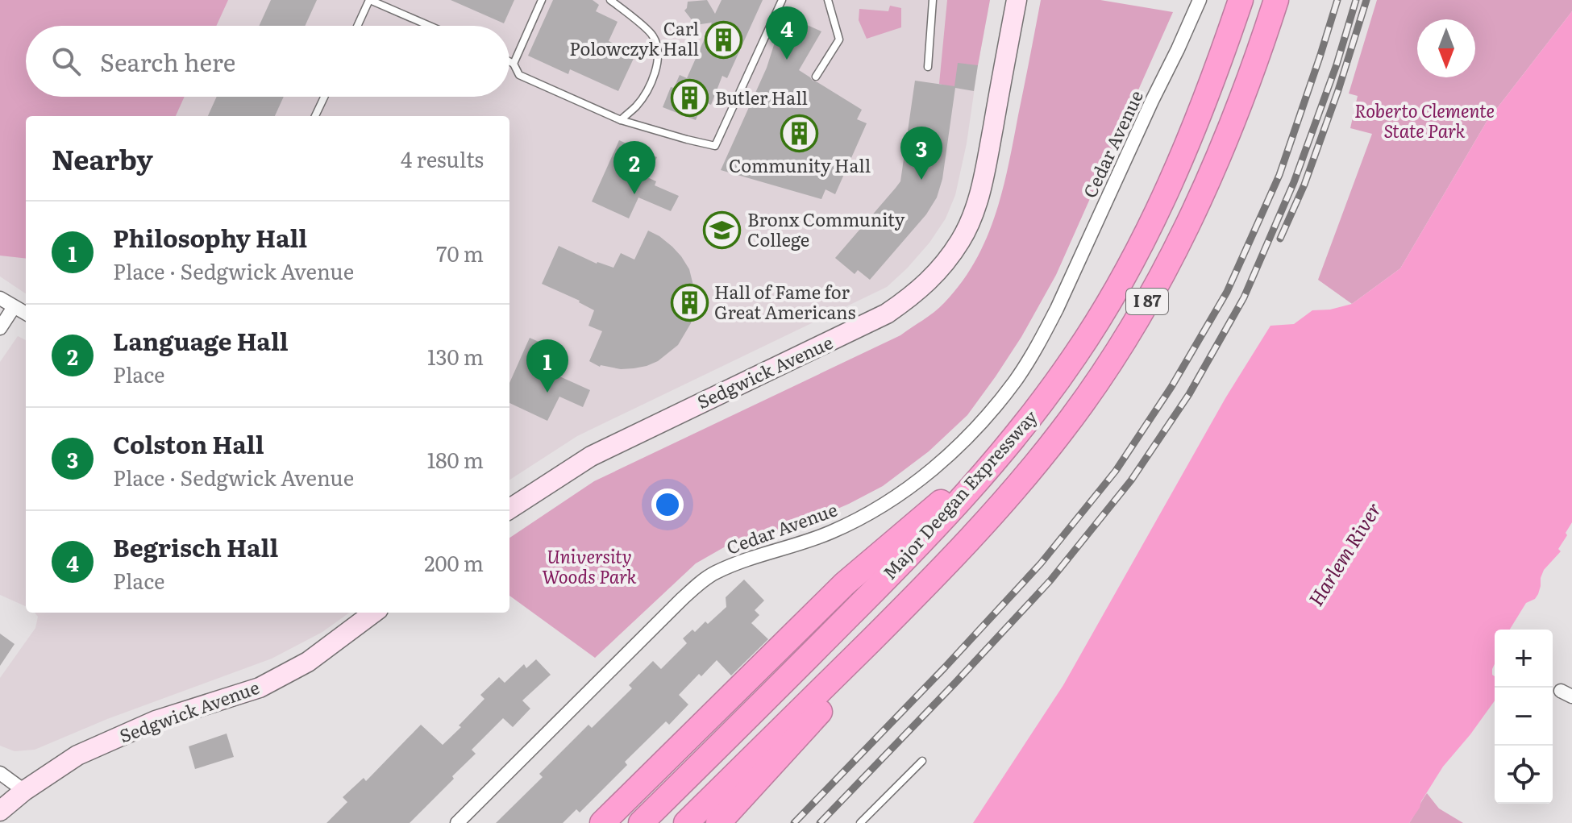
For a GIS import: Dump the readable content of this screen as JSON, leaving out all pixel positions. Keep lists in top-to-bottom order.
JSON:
{
  "streets": {
    "highway": ["I 87", "Major Deegan Expressway"],
    "main road": ["Sedgwick Avenue"],
    "street": ["Cedar Avenue"]
  },
  "water": ["Harlem River"],
  "parks": ["Roberto Clemente State Park", "University Woods Park"],
  "places": {
    "building": [
      "Carl Polowczyk Hall",
      "Butler Hall",
      "Community Hall",
      "Hall of Fame for Great Americans"
    ],
    "school or university": ["Bronx Community College"]
  },
  "north": "bottom",
  "page": {
    "pins": [
      "4",
      "3",
      "2",
      "1"
    ],
    "search": "Search here",
    "heading": ["Nearby", "4 results"],
    "list": [
      {
        "mark": "1",
        "name": "Philosophy Hall",
        "note": "Place · Sedgwick Avenue",
        "value": "70 m"
      },
      {
        "mark": "2",
        "name": "Language Hall",
        "note": "Place",
        "value": "130 m"
      },
      {
        "mark": "3",
        "name": "Colston Hall",
        "note": "Place · Sedgwick Avenue",
        "value": "180 m"
      },
      {
        "mark": "4",
        "name": "Begrisch Hall",
        "note": "Place",
        "value": "200 m"
      }
    ],
    "map_buttons": ["+", "−"]
  }
}
